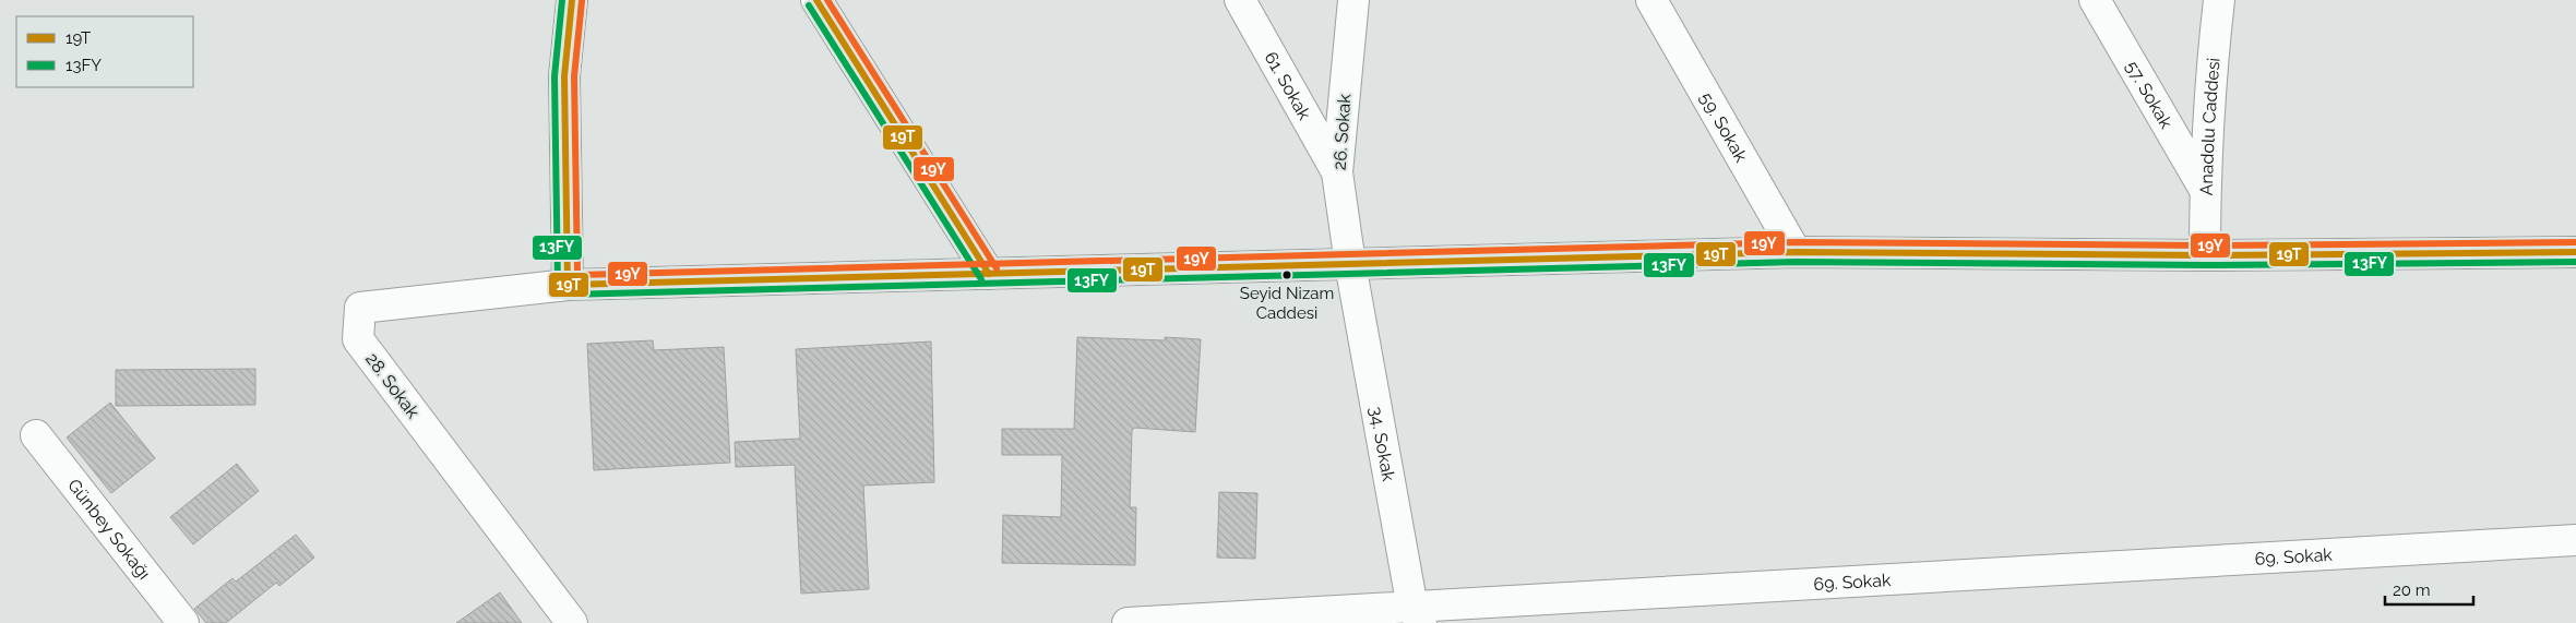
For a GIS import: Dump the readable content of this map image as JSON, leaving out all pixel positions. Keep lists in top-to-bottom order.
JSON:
{
  "streets": {
    "street": [
      "61. Sokak",
      "57. Sokak",
      "59. Sokak",
      "Anadolu Caddesi",
      "26. Sokak",
      "28. Sokak",
      "34. Sokak",
      "Günbey Sokağı",
      "69. Sokak"
    ]
  },
  "crossings": [
    ["61. Sokak", "26. Sokak"],
    ["57. Sokak", "Anadolu Caddesi"],
    ["26. Sokak", "34. Sokak"],
    ["34. Sokak", "69. Sokak"]
  ],
  "places": ["Seyid Nizam Caddesi"],
  "lines": ["transit line 19T", "transit line 13FY", "transit line 19Y"],
  "legend": ["19T", "13FY"],
  "scale_bar": "20 m"
}
